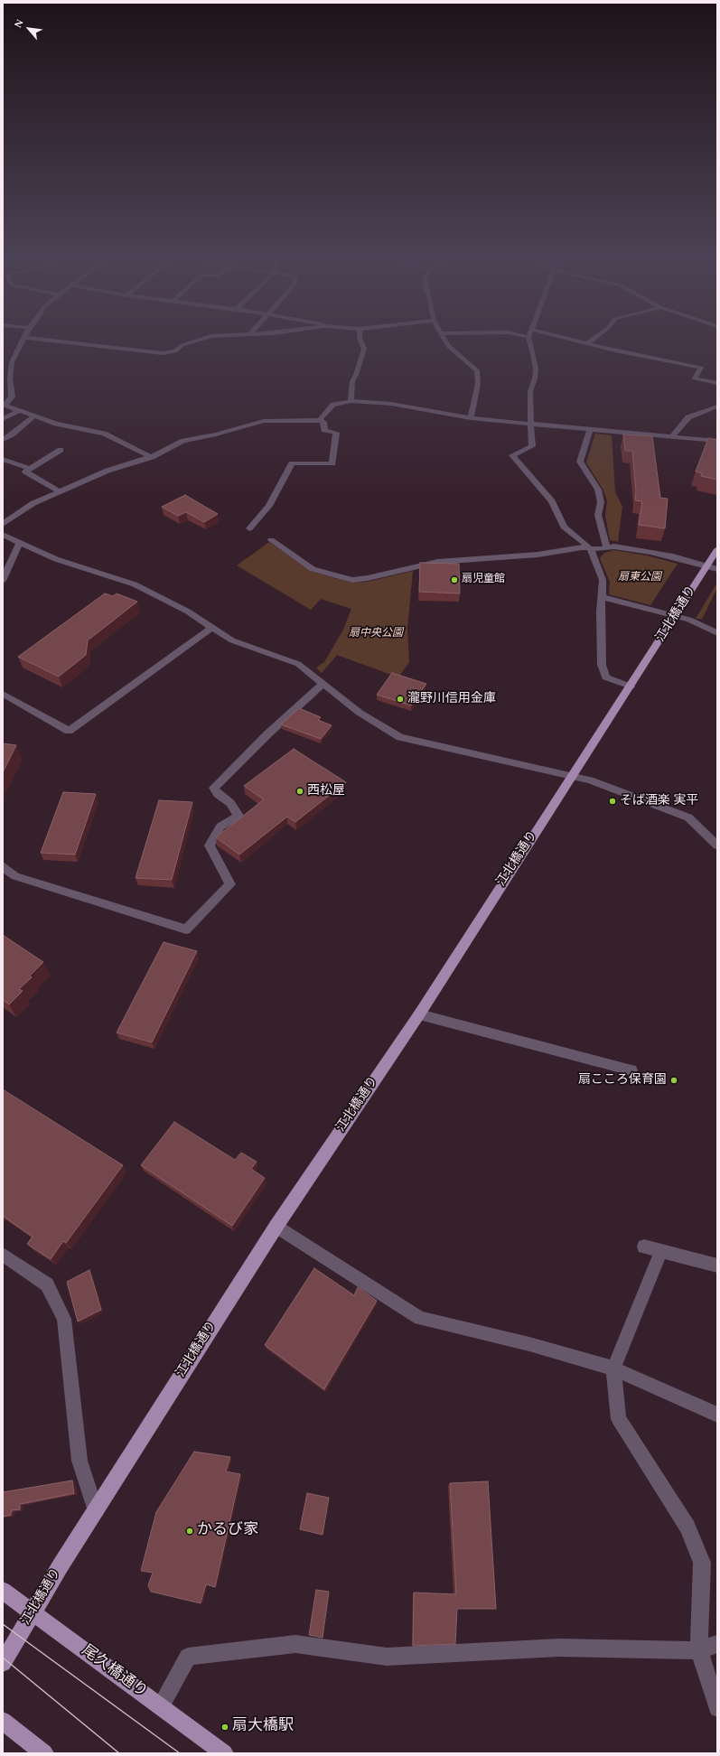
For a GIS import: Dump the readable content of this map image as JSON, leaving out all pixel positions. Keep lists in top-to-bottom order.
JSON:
{
  "streets": {
    "main road": ["江北橋通り", "尾久橋通り"]
  },
  "crossings": [
    ["江北橋通り", "尾久橋通り"]
  ],
  "parks": ["扇東公園", "扇中央公園"],
  "places": [
    "扇児童館",
    "瀧野川信用金庫",
    "西松屋",
    "そば酒楽 実平",
    "扇こころ保育園",
    "かるび家",
    "扇大橋駅"
  ],
  "north": "top left"
}
